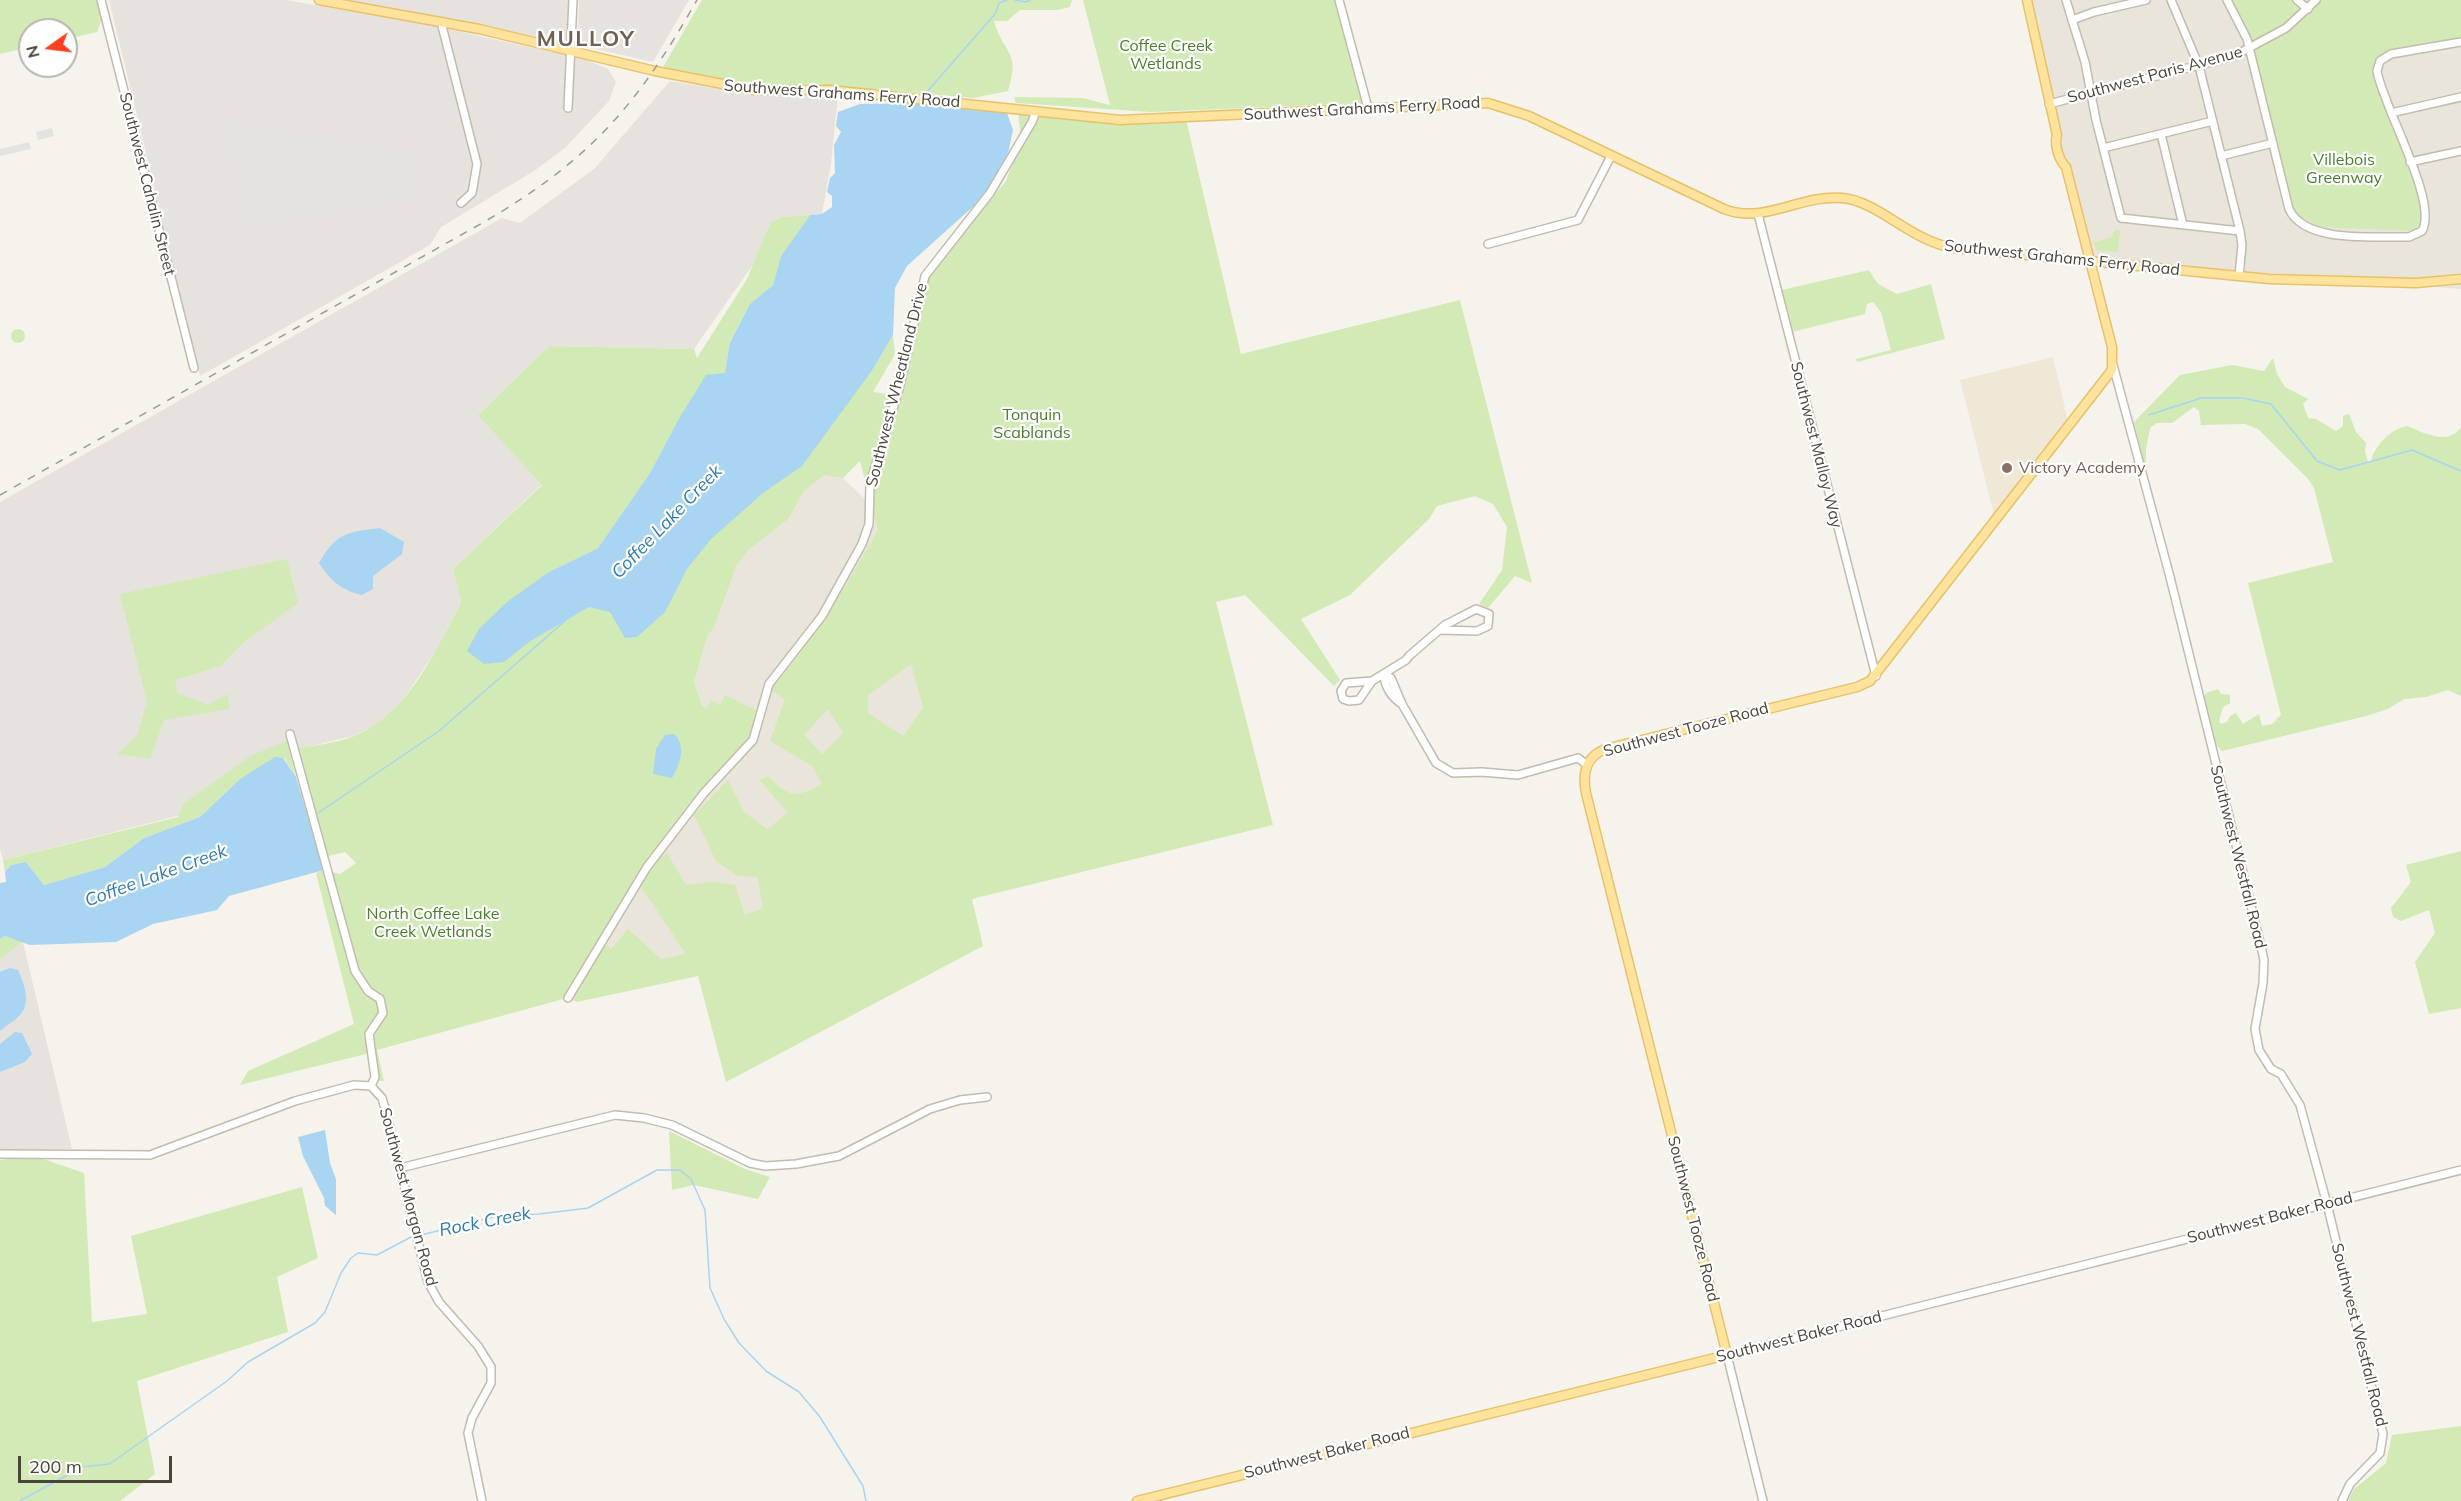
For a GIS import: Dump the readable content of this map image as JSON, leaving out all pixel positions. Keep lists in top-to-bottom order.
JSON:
{
  "streets": {
    "main road": ["Southwest Grahams Ferry Road", "Southwest Tooze Road", "Southwest Baker Road"],
    "street": [
      "Southwest Paris Avenue",
      "Southwest Cahalin Street",
      "Southwest Wheatland Drive",
      "Southwest Malloy Way",
      "Southwest Westfall Road",
      "Southwest Morgan Road"
    ]
  },
  "crossings": [
    ["Southwest Grahams Ferry Road", "Southwest Wheatland Drive"],
    ["Southwest Grahams Ferry Road", "Southwest Malloy Way"],
    ["Southwest Malloy Way", "Southwest Tooze Road"],
    ["Southwest Tooze Road", "Southwest Westfall Road"],
    ["Southwest Tooze Road", "Southwest Baker Road"],
    ["Southwest Westfall Road", "Southwest Baker Road"]
  ],
  "districts": ["MULLOY"],
  "water": ["Coffee Lake Creek", "Rock Creek"],
  "parks": [
    "Coffee Creek Wetlands",
    "Villebois Greenway",
    "Tonquin Scablands",
    "North Coffee Lake Creek Wetlands"
  ],
  "places": ["Victory Academy"],
  "scale_bar": "200 m",
  "north": "left"
}
